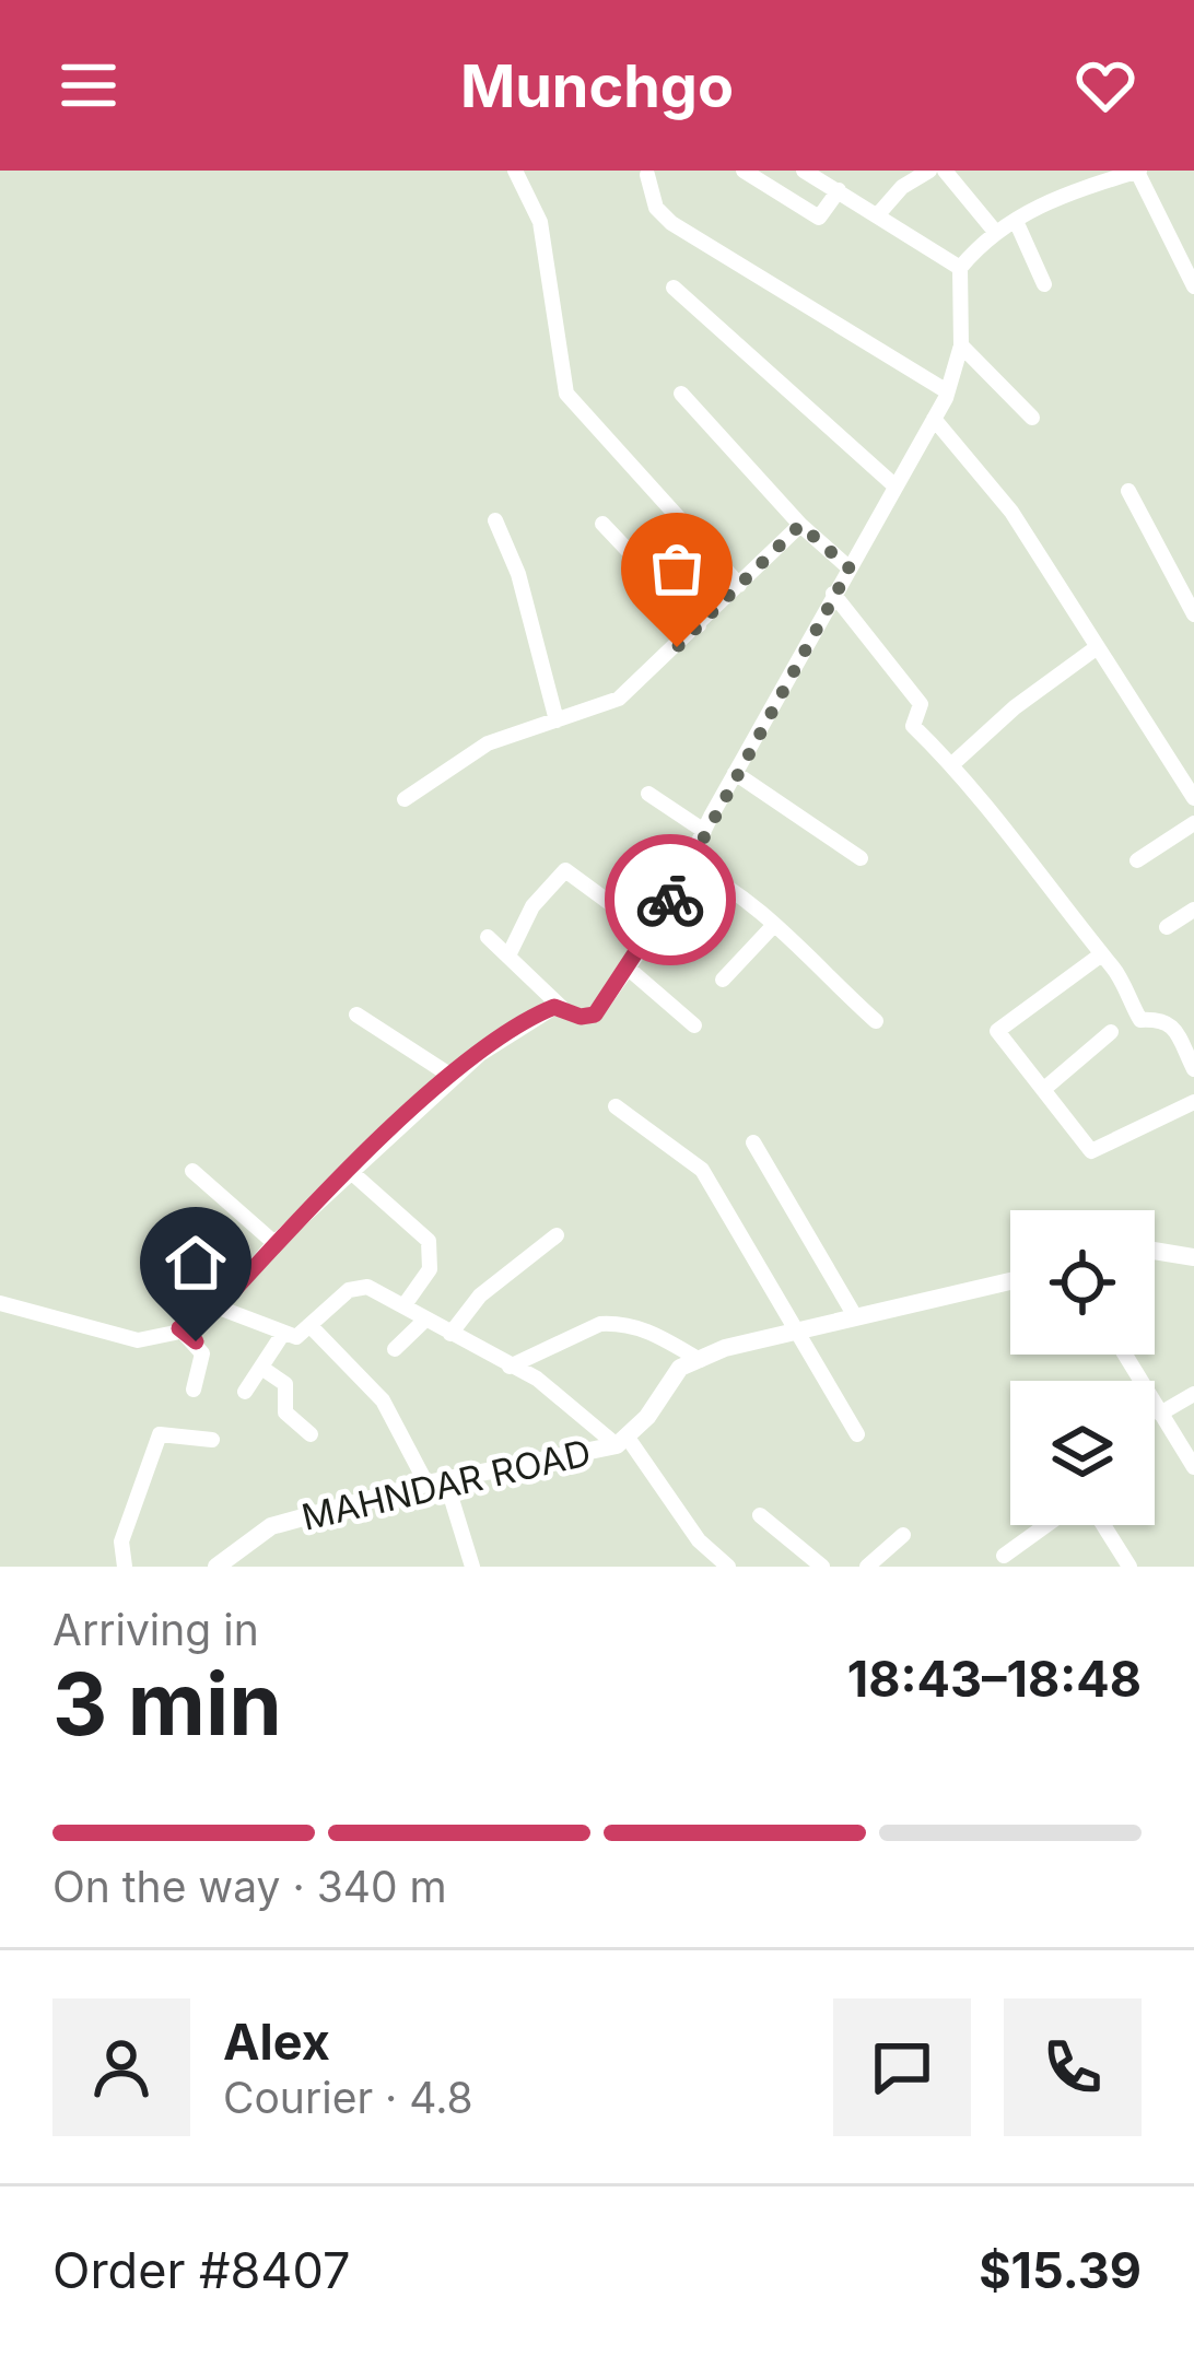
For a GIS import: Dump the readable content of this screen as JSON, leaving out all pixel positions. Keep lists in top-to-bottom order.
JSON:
{
  "streets": {
    "street": ["MAHNDAR ROAD"]
  },
  "page": {
    "header": "Munchgo",
    "heading": ["3 min", "Arriving in", "18:43–18:48"],
    "panel": [
      "Alex",
      "Courier · 4.8",
      "Order #8407",
      "$15.39"
    ],
    "bar": "On the way · 340 m"
  }
}
